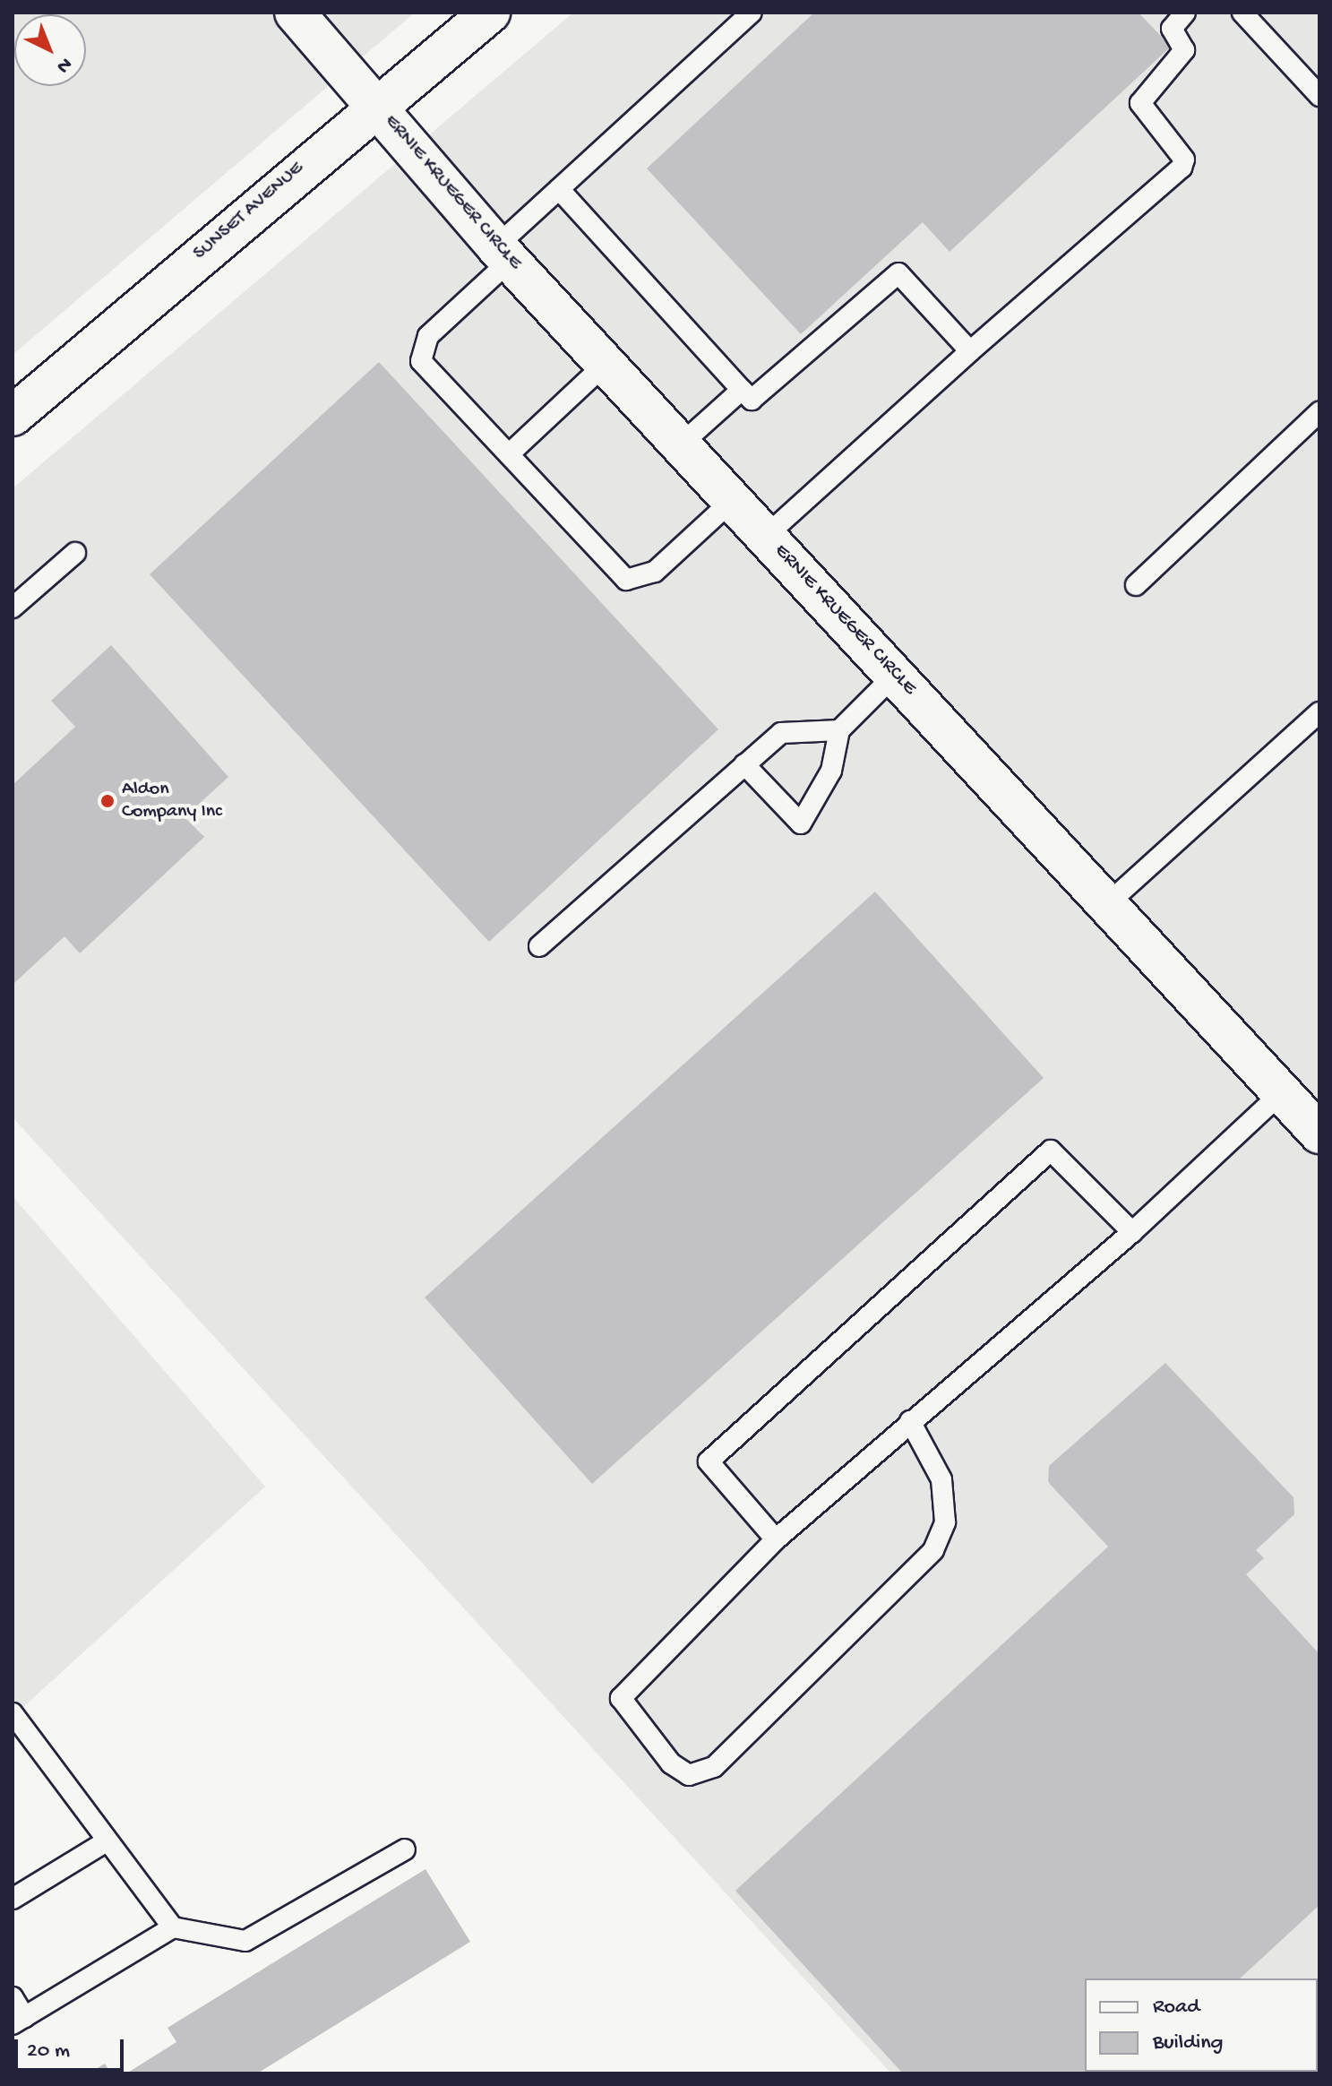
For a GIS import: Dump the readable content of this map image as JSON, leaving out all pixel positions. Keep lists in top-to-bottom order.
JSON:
{
  "streets": {
    "street": ["ERNIE KRUEGER CIRCLE", "SUNSET AVENUE"]
  },
  "crossings": [
    ["ERNIE KRUEGER CIRCLE", "SUNSET AVENUE"]
  ],
  "places": ["Aldon Company Inc"],
  "legend": ["Road", "Building"],
  "scale_bar": "20 m",
  "north": "bottom right"
}
